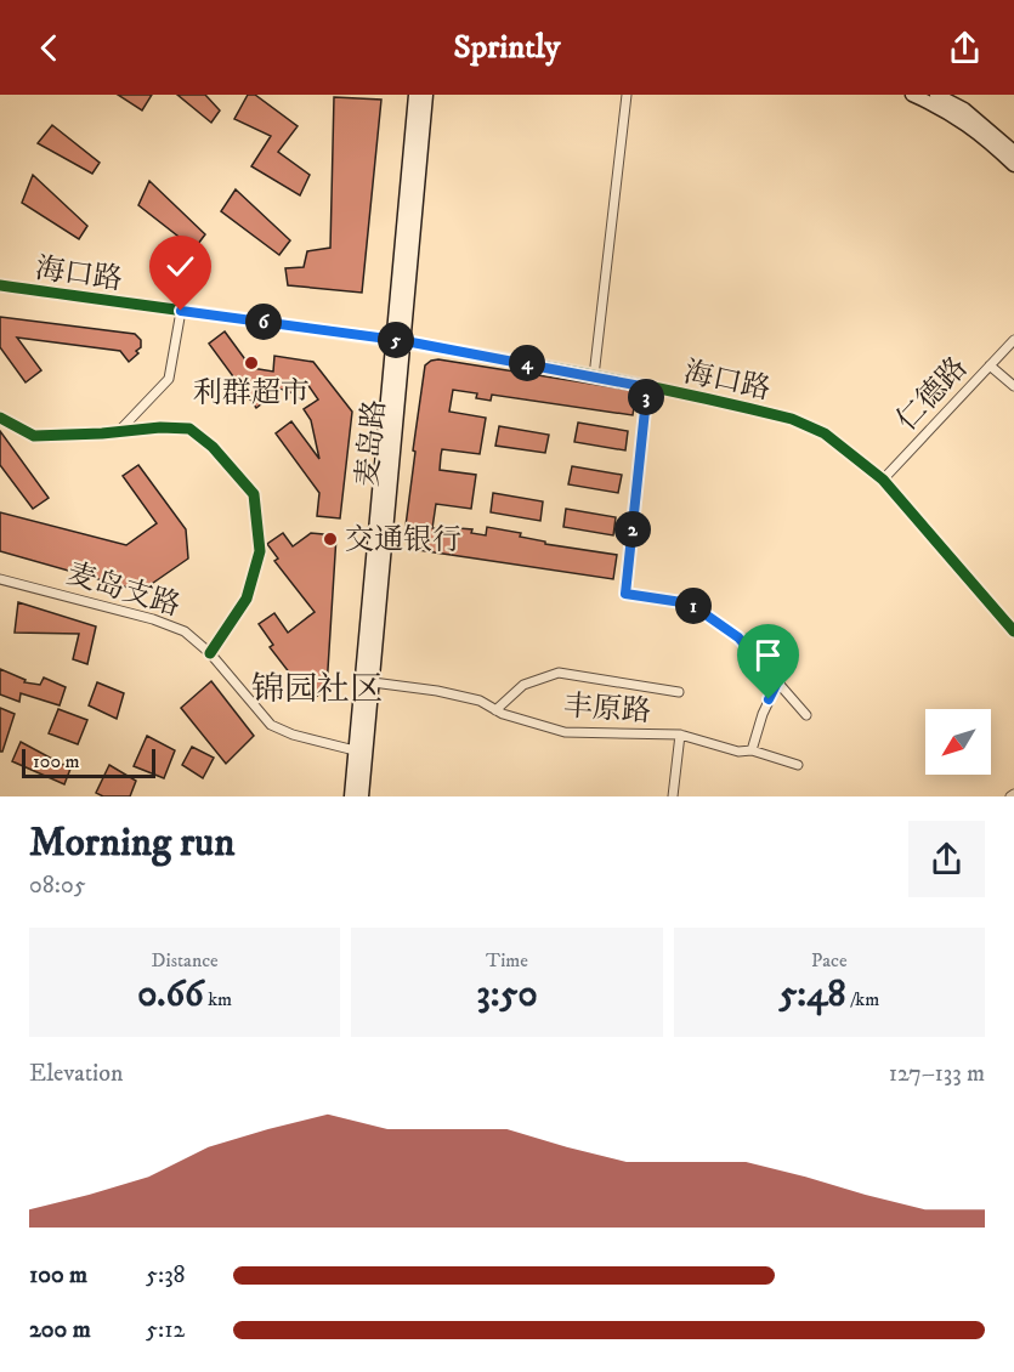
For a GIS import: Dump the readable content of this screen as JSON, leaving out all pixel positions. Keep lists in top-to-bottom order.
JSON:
{
  "streets": {
    "main road": ["麦岛路"],
    "street": [
      "海口路",
      "仁德路",
      "麦岛支路",
      "丰原路"
    ]
  },
  "crossings": [
    ["海口路", "仁德路"],
    ["海口路", "麦岛路"],
    ["麦岛路", "麦岛支路"],
    ["麦岛路", "丰原路"]
  ],
  "districts": ["锦园社区"],
  "places": ["利群超市", "交通银行"],
  "scale_bar": "100 m",
  "north": "bottom left",
  "page": {
    "header": "Sprintly",
    "pins": [
      "6",
      "5",
      "4",
      "3",
      "2",
      "1"
    ],
    "scale": "100 m",
    "heading": ["Morning run", "08:05"],
    "stats": [
      ["Distance", "0.66 km"],
      ["Time", "3:50"],
      ["Pace", "5:48 /km"]
    ],
    "chart": ["Elevation", "127–133 m"],
    "list": [
      {
        "name": "100 m",
        "note": "5:38"
      },
      {
        "name": "200 m",
        "note": "5:12"
      }
    ]
  }
}
